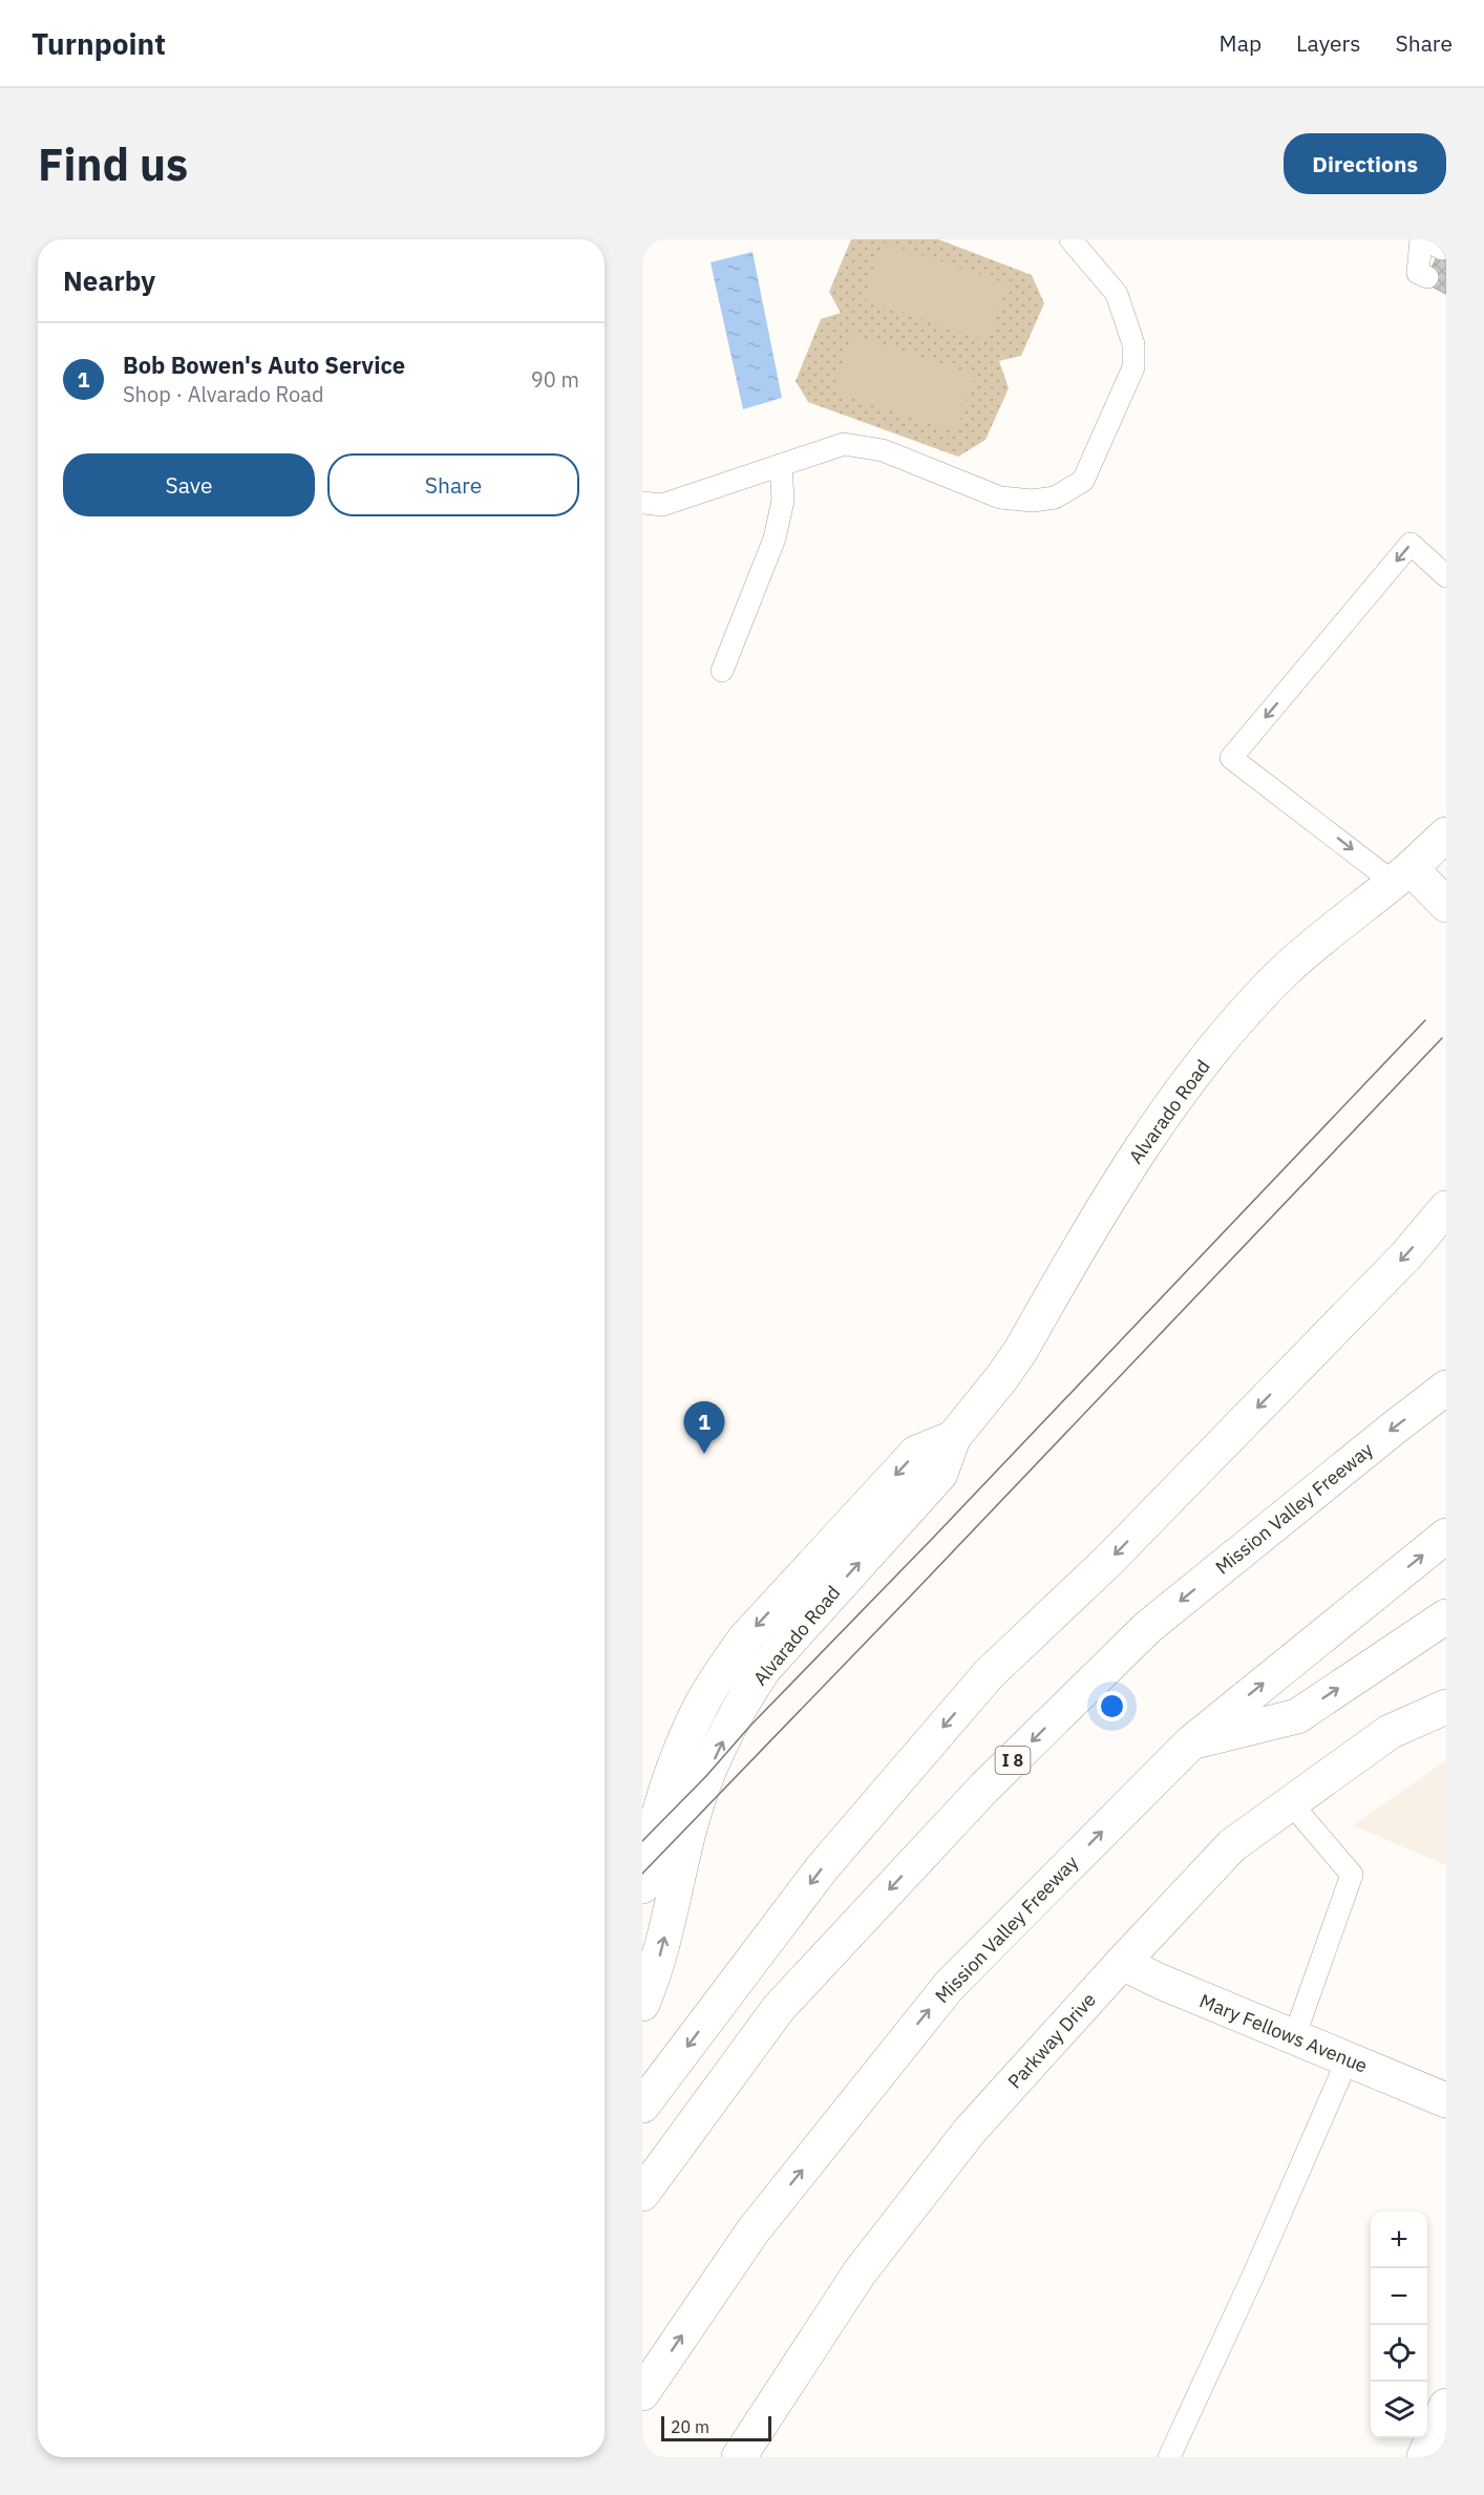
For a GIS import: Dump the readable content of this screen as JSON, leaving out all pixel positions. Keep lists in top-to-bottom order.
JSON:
{
  "streets": {
    "main road": [
      "Alvarado Road",
      "Mission Valley Freeway",
      "I 8",
      "Mary Fellows Avenue",
      "Parkway Drive"
    ]
  },
  "crossings": [
    ["Mary Fellows Avenue", "Parkway Drive"]
  ],
  "scale_bar": "20 m",
  "page": {
    "header": "Turnpoint",
    "nav": ["Map", "Layers", "Share"],
    "buttons": [
      "Directions",
      ["Save", "Share"]
    ],
    "title": "Find us",
    "heading": "Nearby",
    "list": [
      {
        "mark": "1",
        "name": "Bob Bowen's Auto Service",
        "note": "Shop · Alvarado Road",
        "value": "90 m"
      }
    ],
    "pins": "1",
    "map_buttons": ["+", "−"],
    "scale": "20 m"
  }
}
